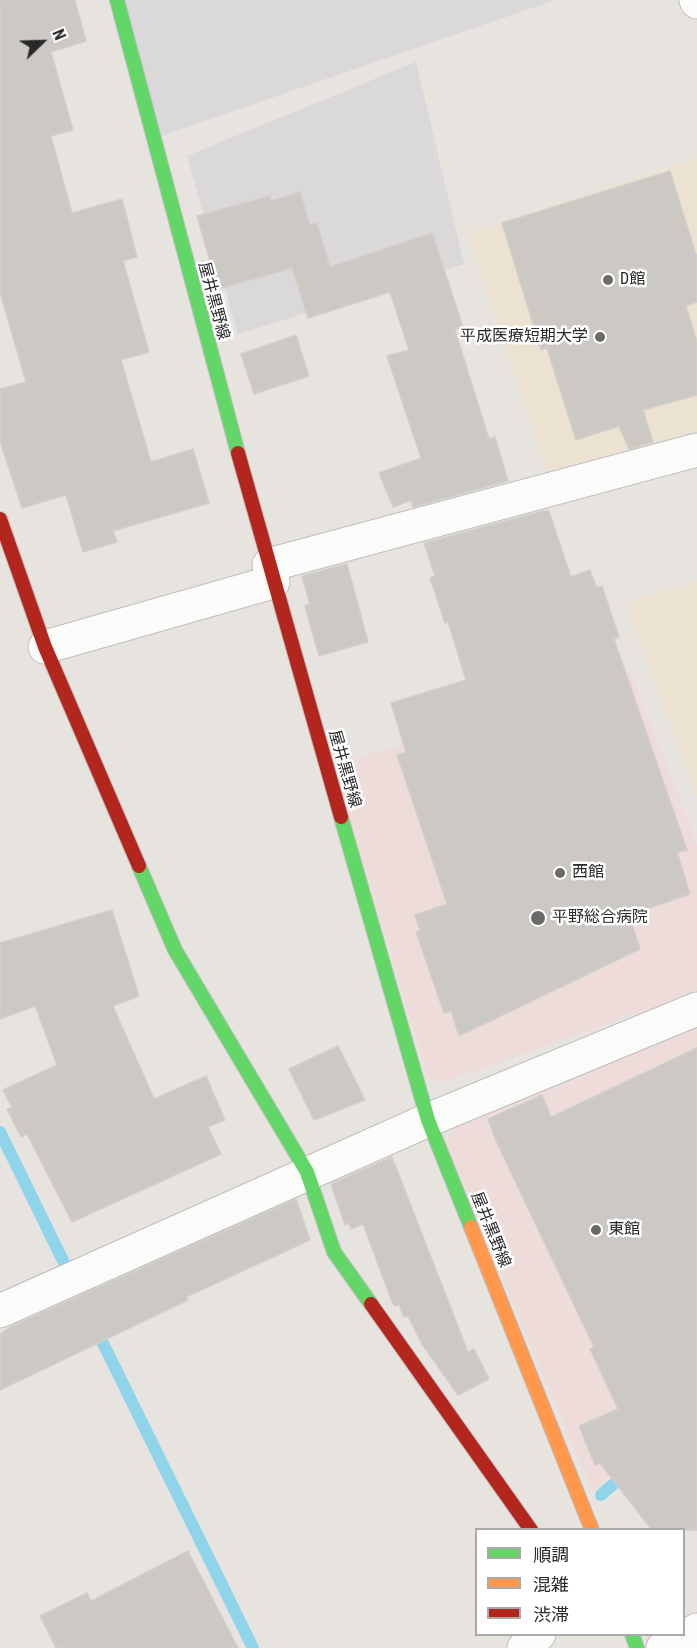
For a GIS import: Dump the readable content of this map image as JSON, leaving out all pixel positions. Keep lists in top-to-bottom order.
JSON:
{
  "streets": {
    "main road": ["屋井黒野線"]
  },
  "places": [
    "D館",
    "平成医療短期大学",
    "西館",
    "平野総合病院",
    "東館"
  ],
  "legend": ["順調", "混雑", "渋滞"],
  "north": "top right"
}
